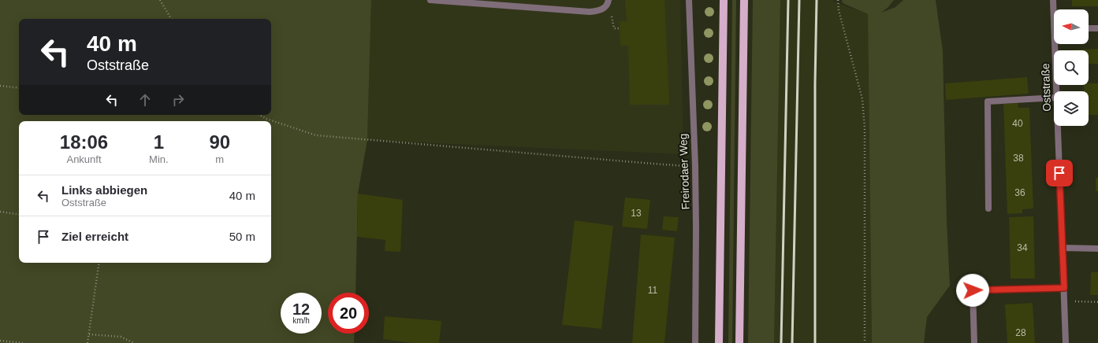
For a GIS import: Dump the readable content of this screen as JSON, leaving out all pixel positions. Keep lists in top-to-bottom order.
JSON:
{
  "streets": {
    "street": ["Oststraße", "Freirodaer Weg"]
  },
  "house_numbers": [
    "40",
    "38",
    "36",
    "13",
    "34",
    "11",
    "28"
  ],
  "north": "left",
  "page": {
    "turn": ["40 m", "Oststraße"],
    "eta": [
      "18:06",
      "Ankunft",
      "1",
      "Min.",
      "90",
      "m"
    ],
    "list": [
      {
        "name": "Links abbiegen",
        "note": "Oststraße",
        "value": "40 m"
      },
      {
        "name": "Ziel erreicht",
        "value": "50 m"
      }
    ],
    "speed": "12 km/h",
    "limit": "20"
  }
}
